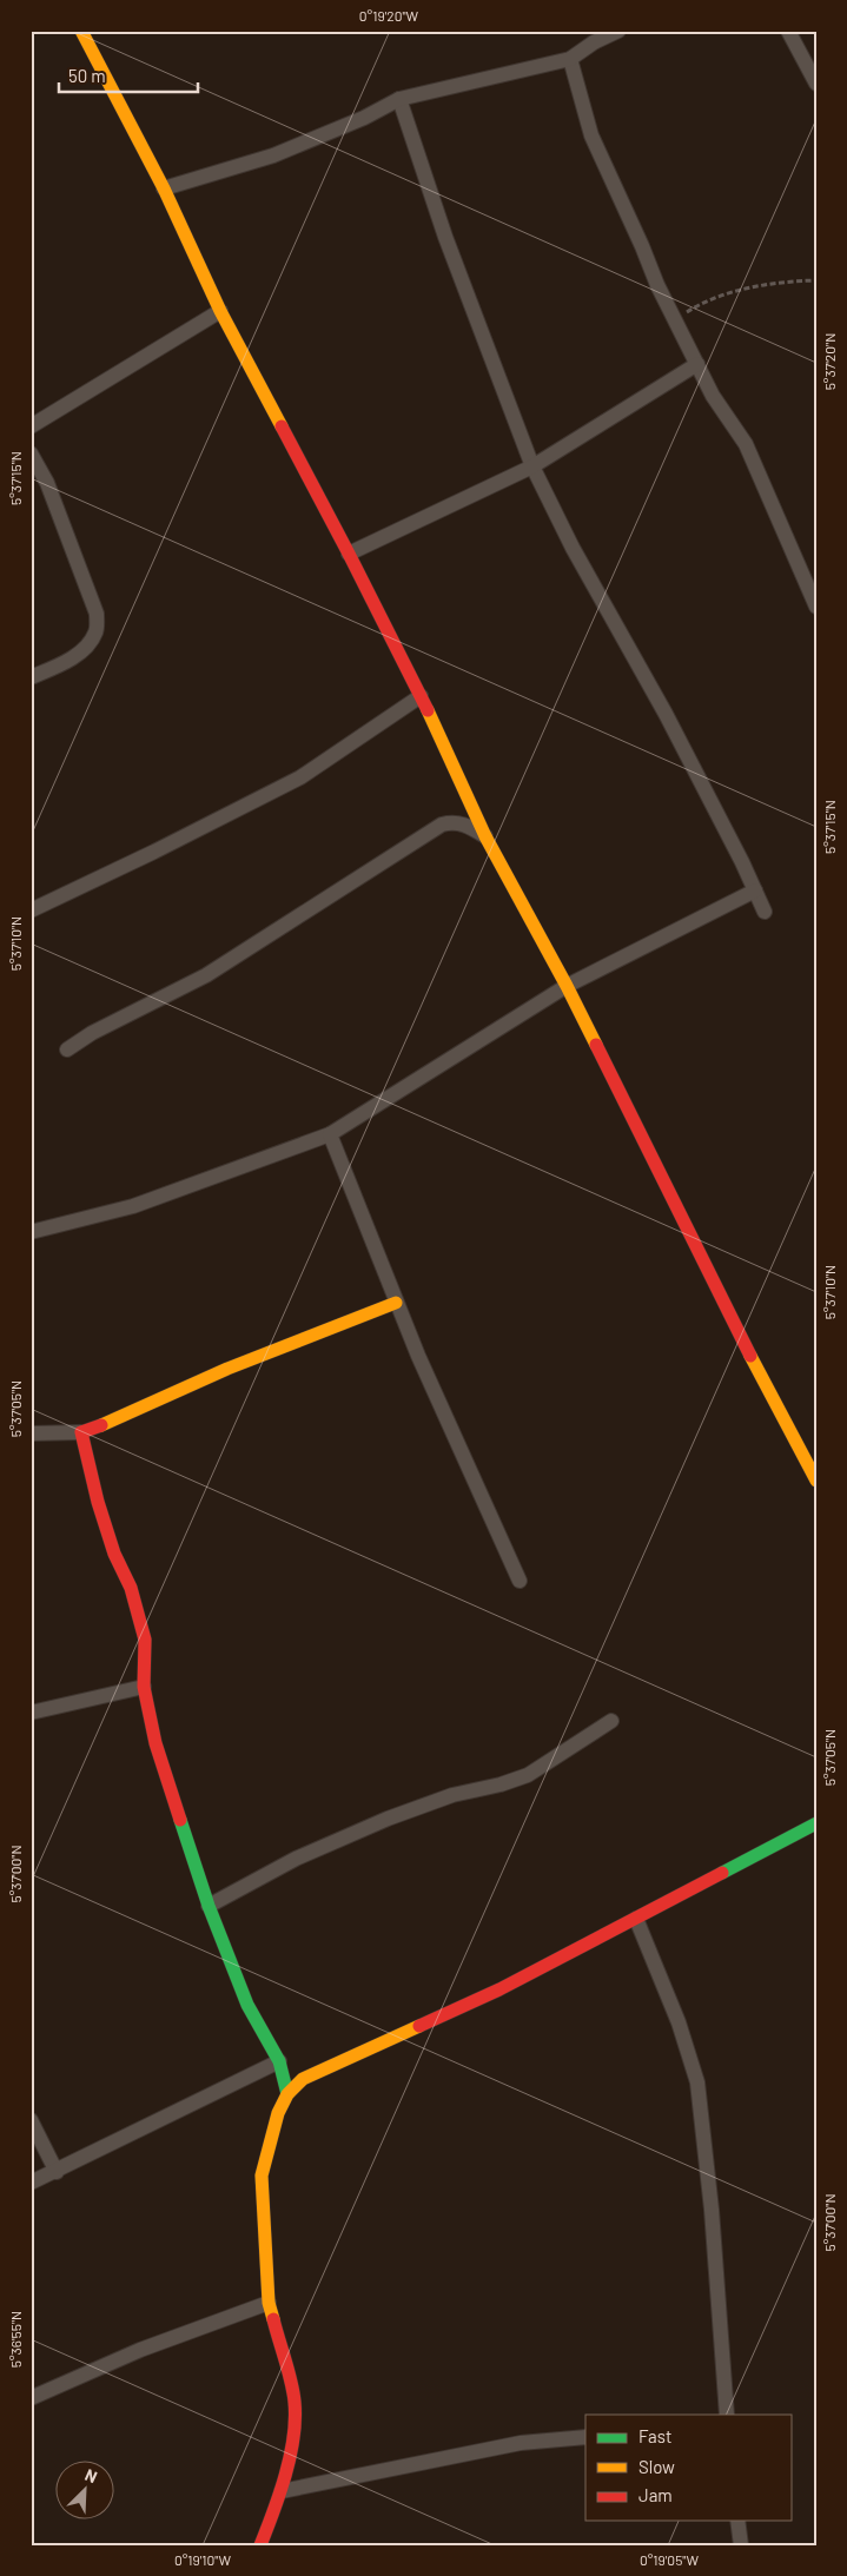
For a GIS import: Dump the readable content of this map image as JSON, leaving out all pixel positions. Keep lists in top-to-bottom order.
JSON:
{
  "legend": ["Fast", "Slow", "Jam"],
  "scale_bar": "50 m",
  "north": "top right",
  "coordinates": [
    "0°19'20\"W",
    "5°37'20\"N",
    "5°37'15\"N",
    "5°37'10\"N",
    "5°37'05\"N",
    "5°37'00\"N",
    "5°36'55\"N",
    "0°19'10\"W",
    "0°19'05\"W"
  ]
}
